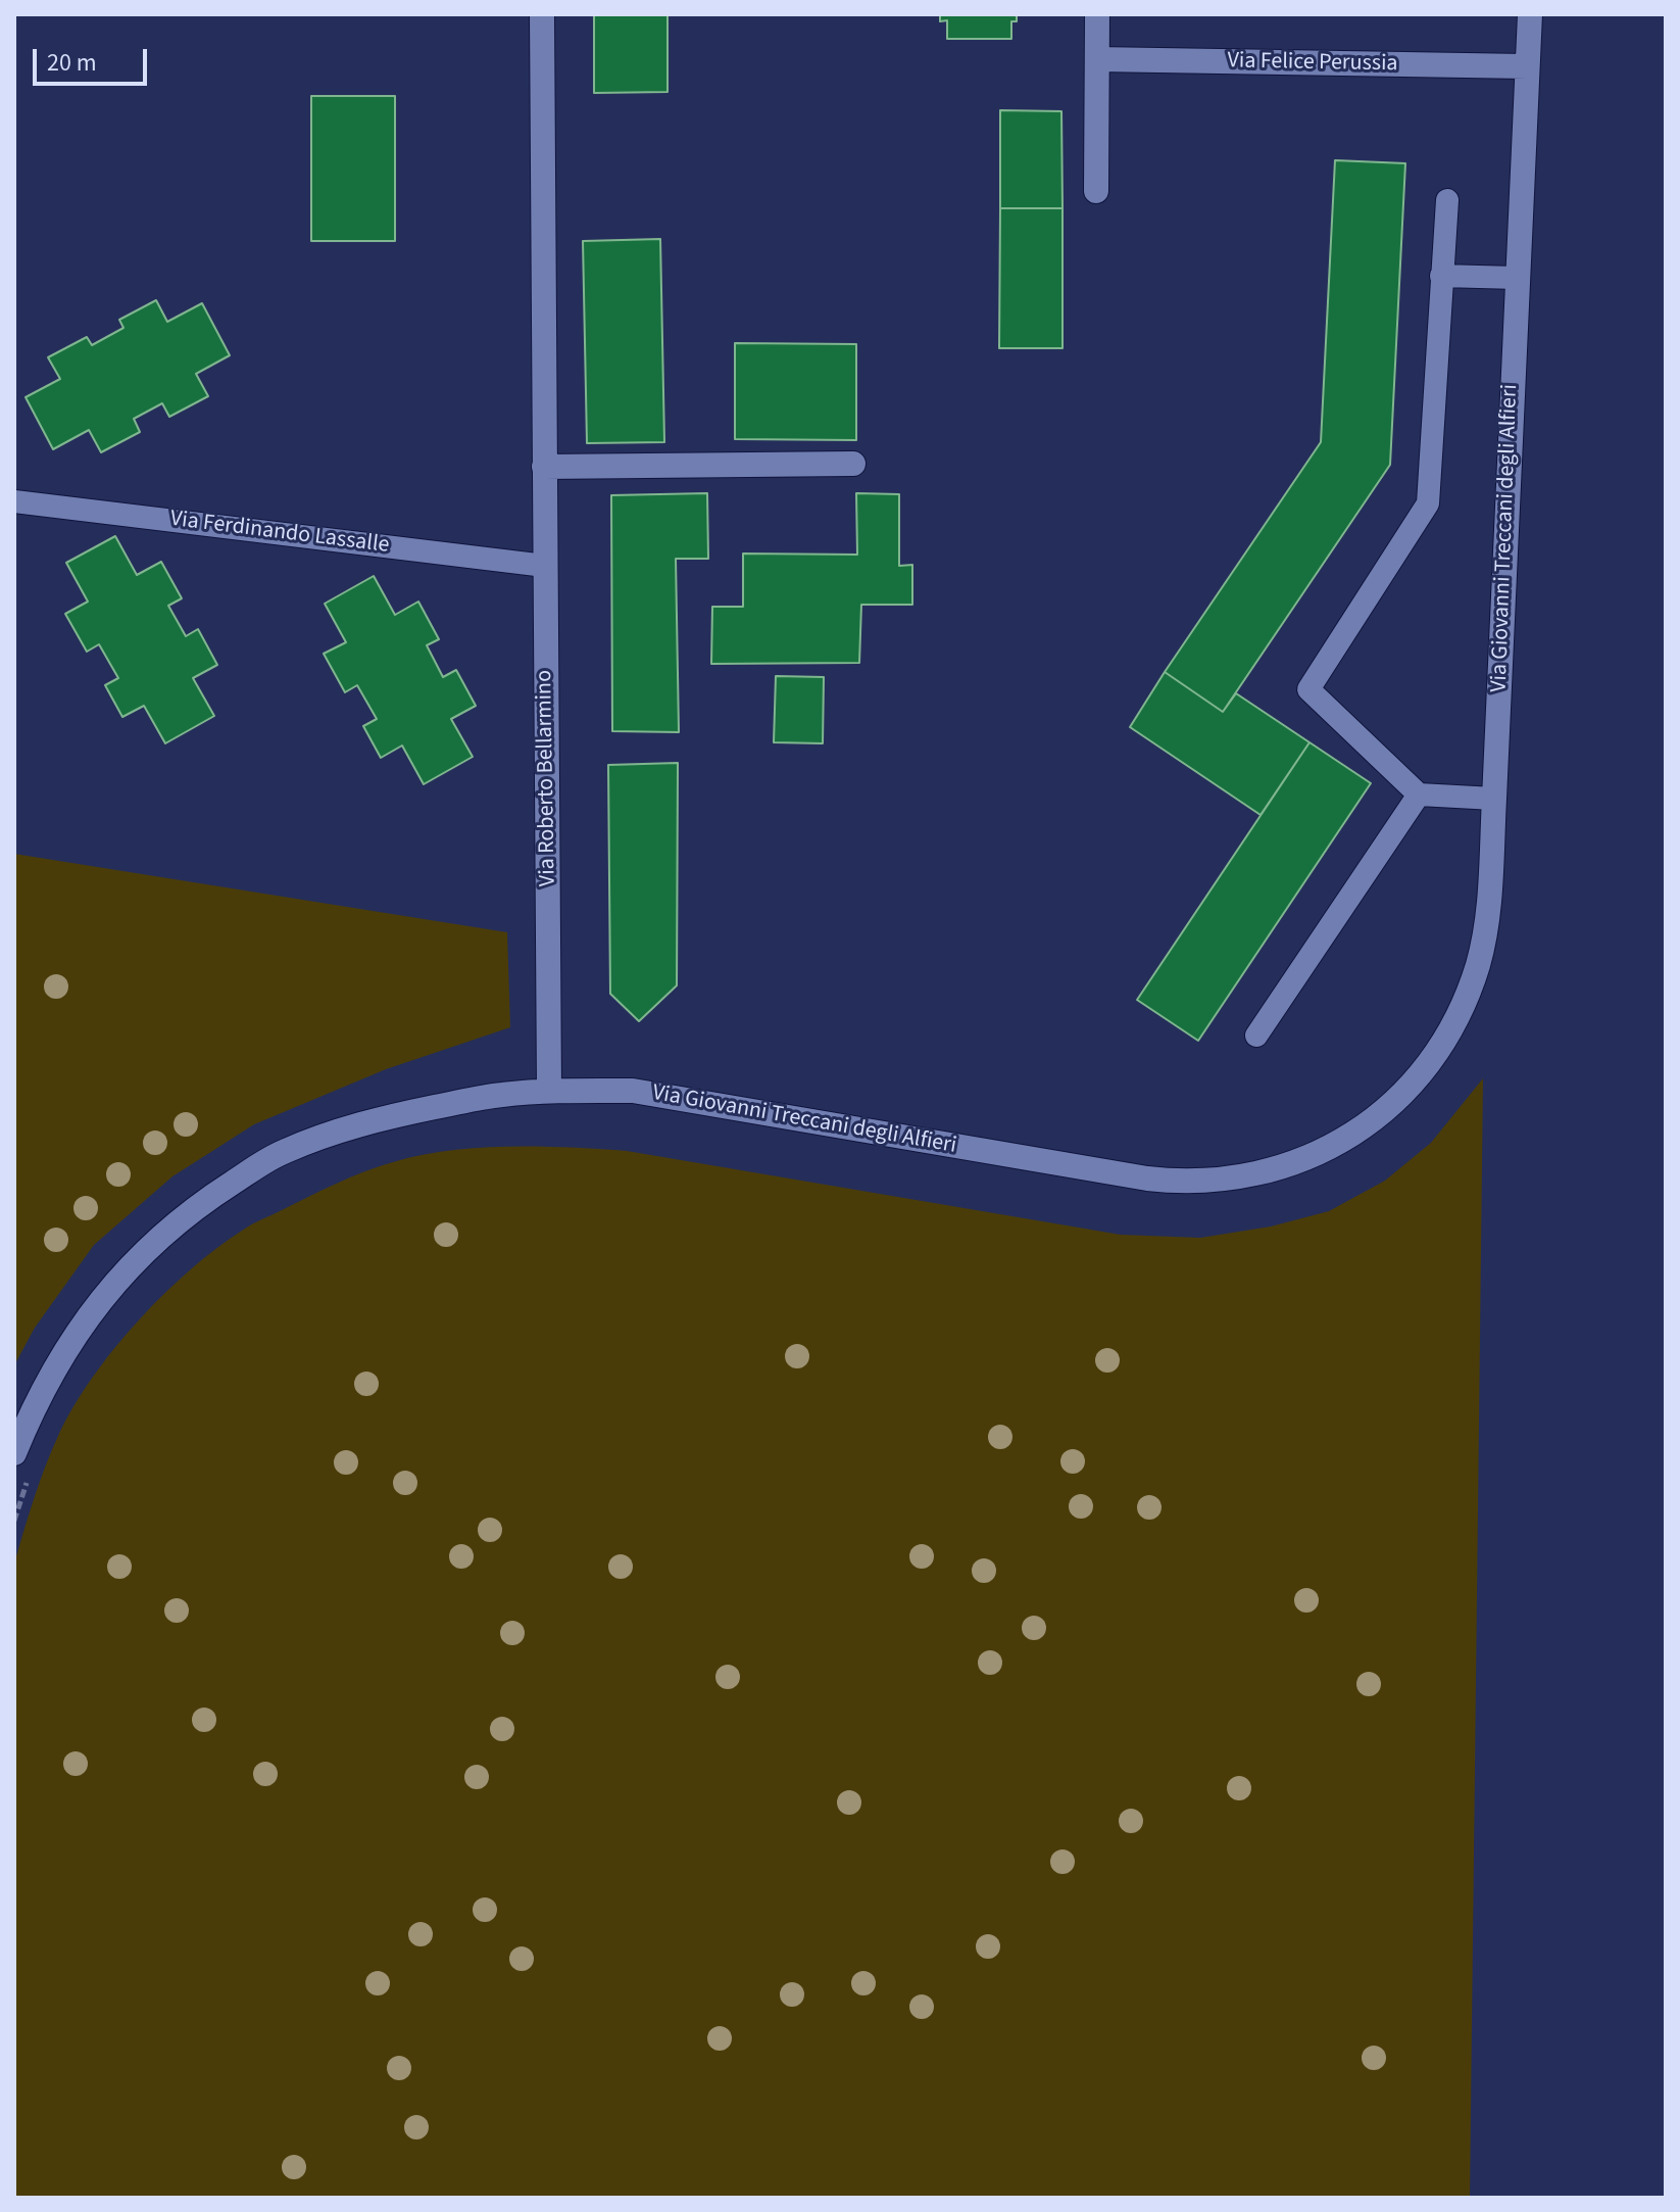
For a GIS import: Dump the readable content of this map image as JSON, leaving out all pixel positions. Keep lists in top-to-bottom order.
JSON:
{
  "streets": {
    "street": ["Via Felice Perussia", "Via Giovanni Treccani degli Alfieri", "Via Roberto Bellarmino"],
    "lane": ["Via Ferdinando Lassalle"]
  },
  "crossings": [
    ["Via Felice Perussia", "Via Giovanni Treccani degli Alfieri"],
    ["Via Ferdinando Lassalle", "Via Roberto Bellarmino"],
    ["Via Giovanni Treccani degli Alfieri", "Via Roberto Bellarmino"]
  ],
  "scale_bar": "20 m"
}
